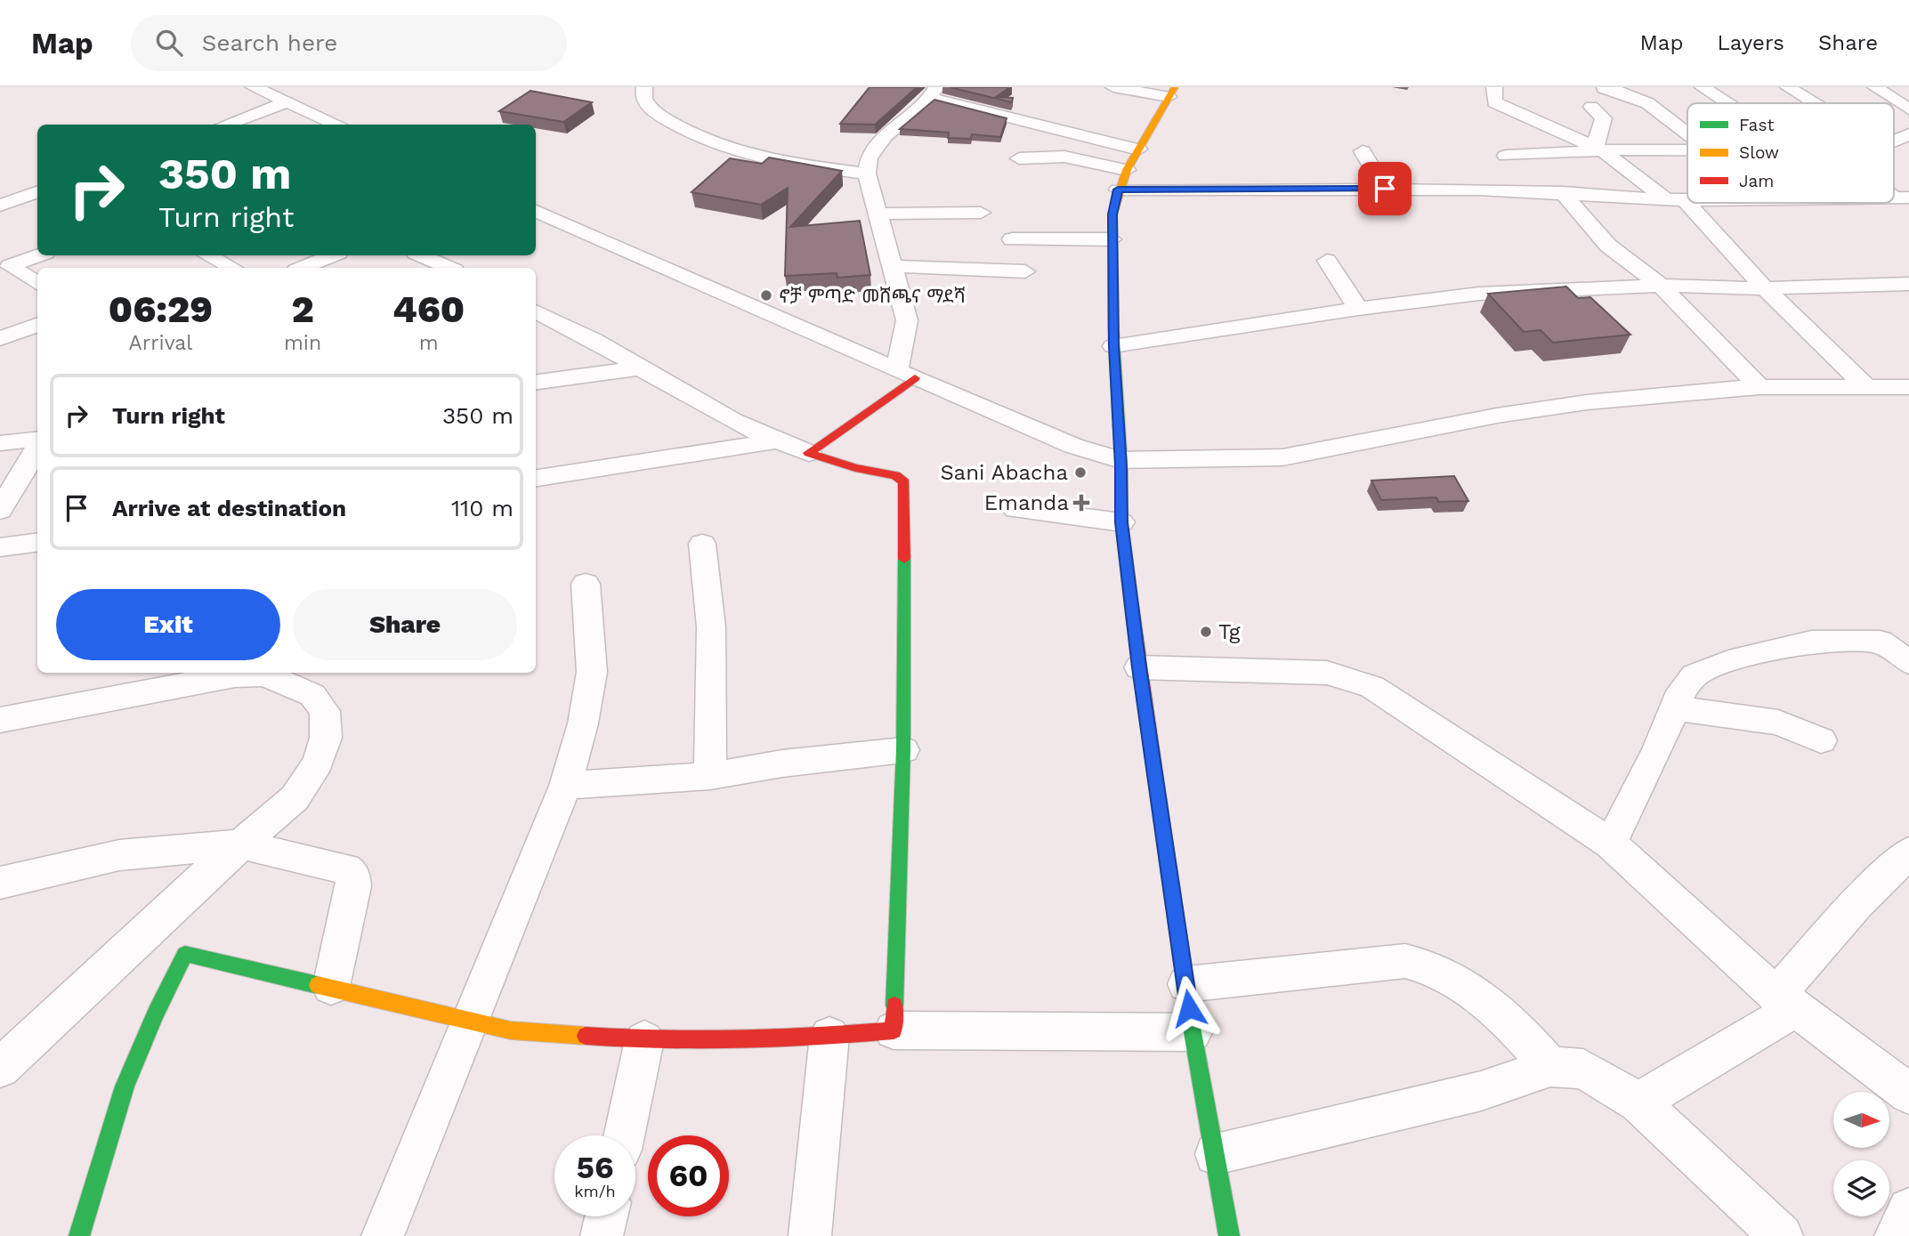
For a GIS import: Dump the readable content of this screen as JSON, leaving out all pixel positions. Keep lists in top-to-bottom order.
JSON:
{
  "places": {
    "other": ["ኖቻ ምጣድ መሸጫና ማደሻ", "Sani Abacha", "Tg"],
    "health": ["Emanda"]
  },
  "legend": ["Fast", "Slow", "Jam"],
  "north": "right",
  "page": {
    "header": "Map",
    "search": "Search here",
    "nav": ["Map", "Layers", "Share"],
    "turn": ["350 m", "Turn right"],
    "eta": [
      "06:29",
      "Arrival",
      "2",
      "min",
      "460",
      "m"
    ],
    "list": [
      {
        "name": "Turn right",
        "value": "350 m"
      },
      {
        "name": "Arrive at destination",
        "value": "110 m"
      }
    ],
    "buttons": ["Exit", "Share"],
    "speed": "56 km/h",
    "limit": "60"
  }
}
